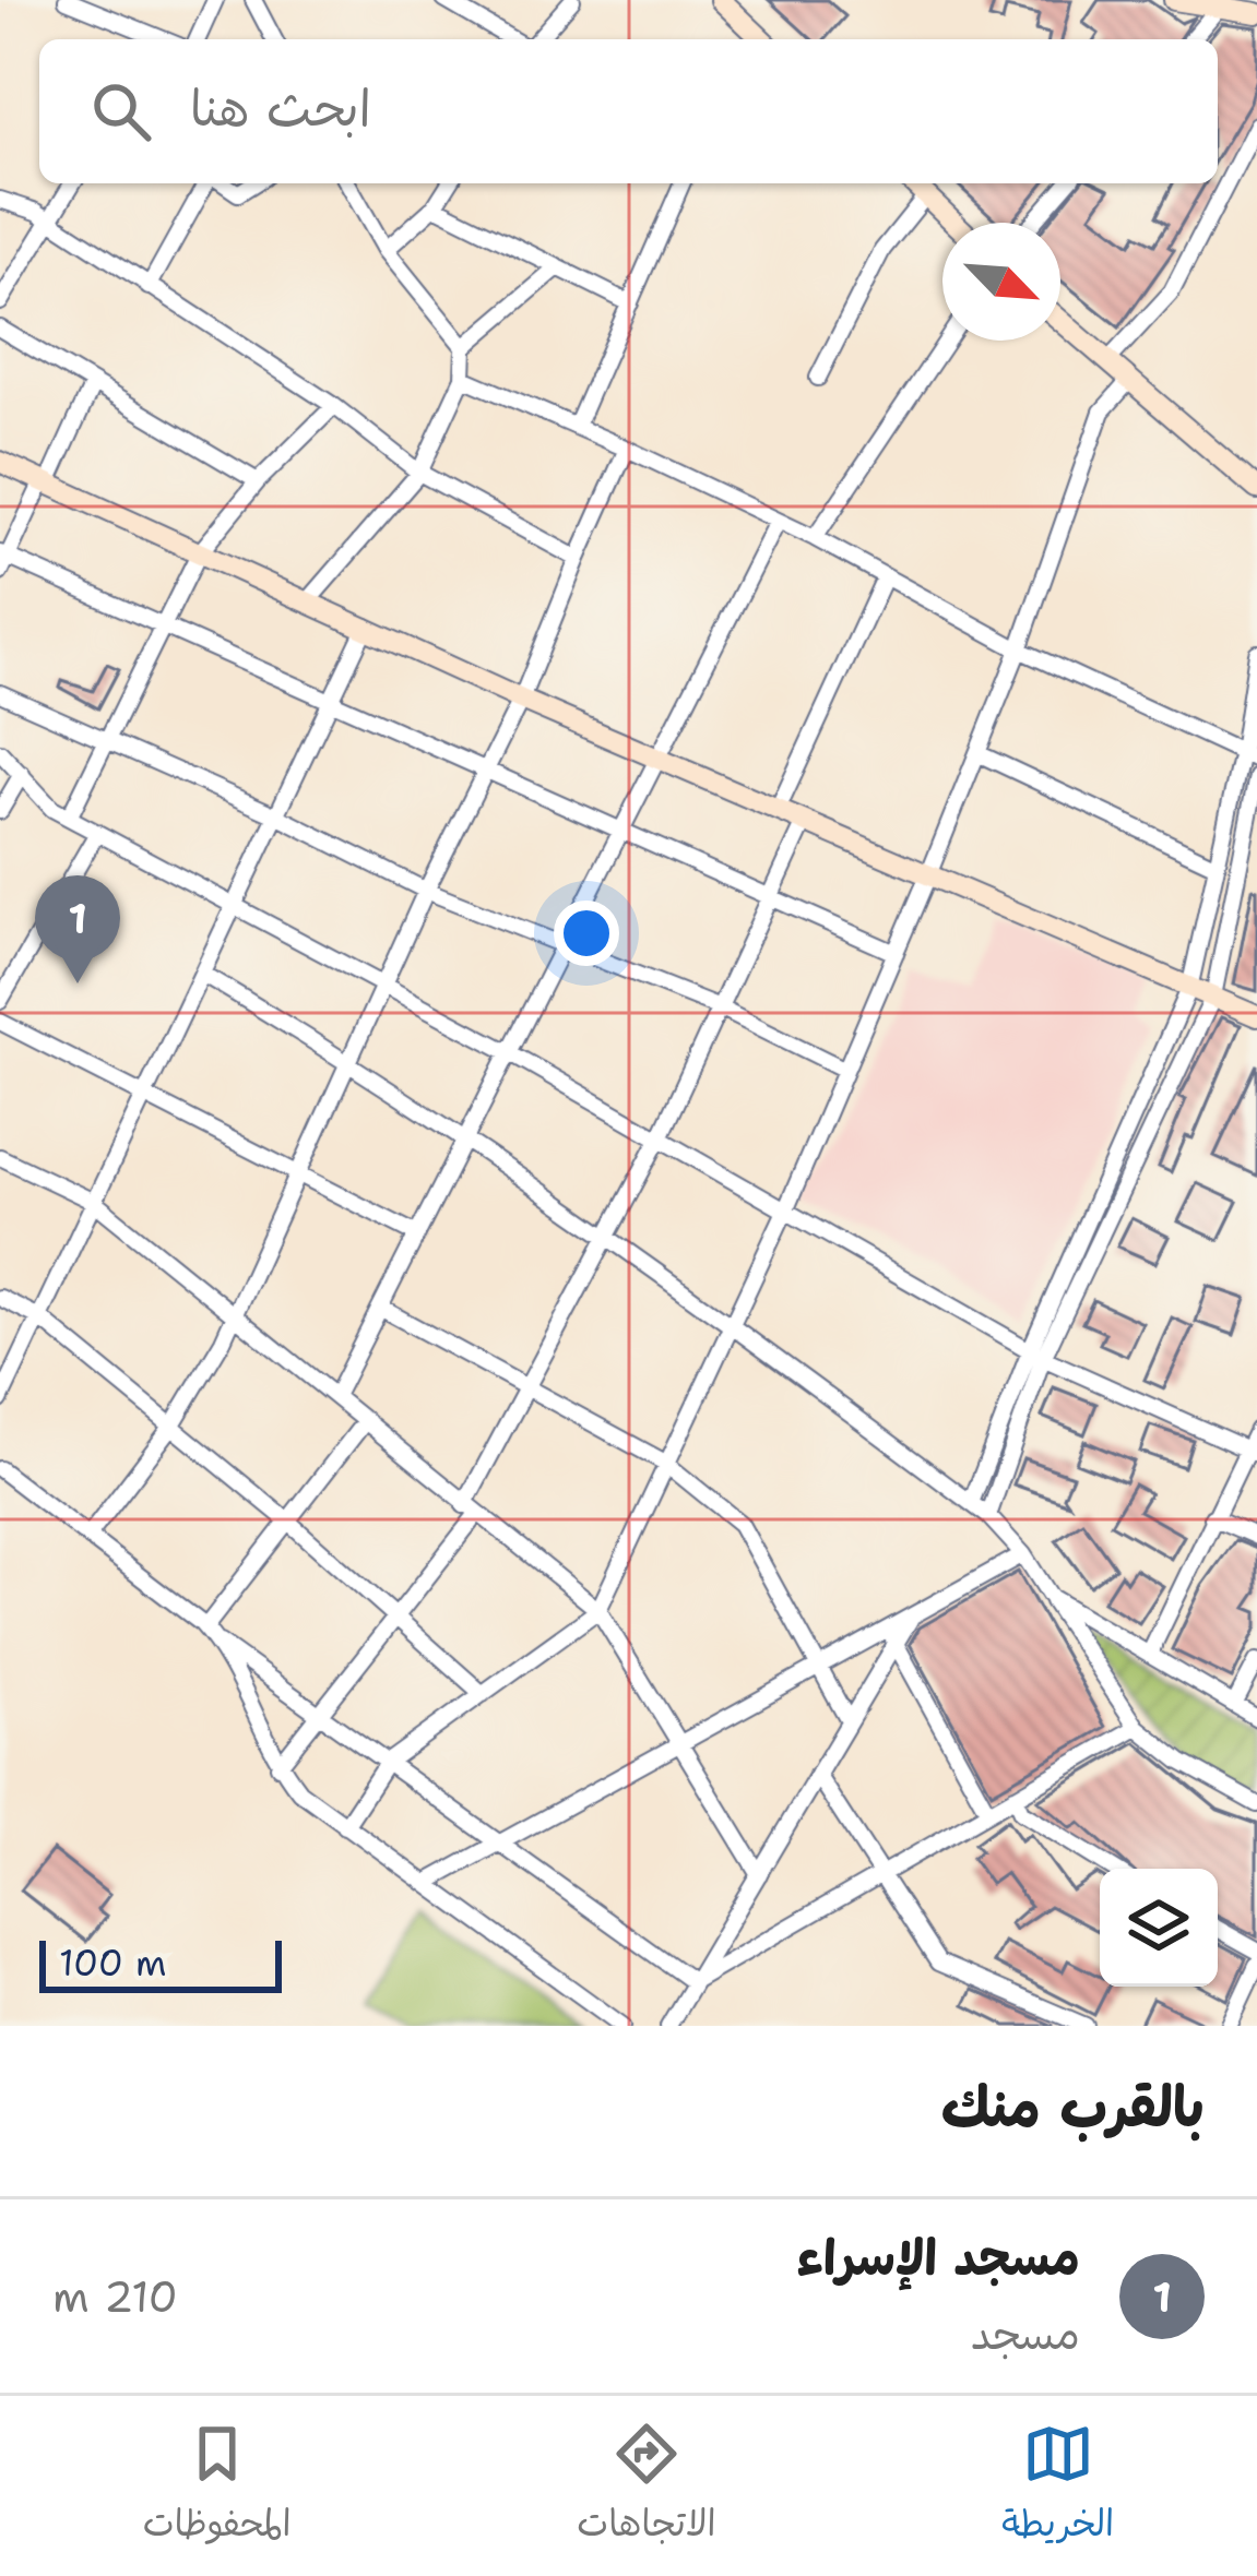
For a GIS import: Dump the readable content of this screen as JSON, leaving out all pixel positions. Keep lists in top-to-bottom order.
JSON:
{
  "scale_bar": "100 m",
  "north": "bottom right",
  "page": {
    "search": "ابحث هنا",
    "pins": "1",
    "scale": "100 m",
    "heading": "بالقرب منك",
    "list": [
      {
        "mark": "1",
        "name": "مسجد الإسراء",
        "note": "مسجد",
        "value": "210 m"
      }
    ],
    "nav": ["الخريطة", "الاتجاهات", "المحفوظات"]
  }
}
